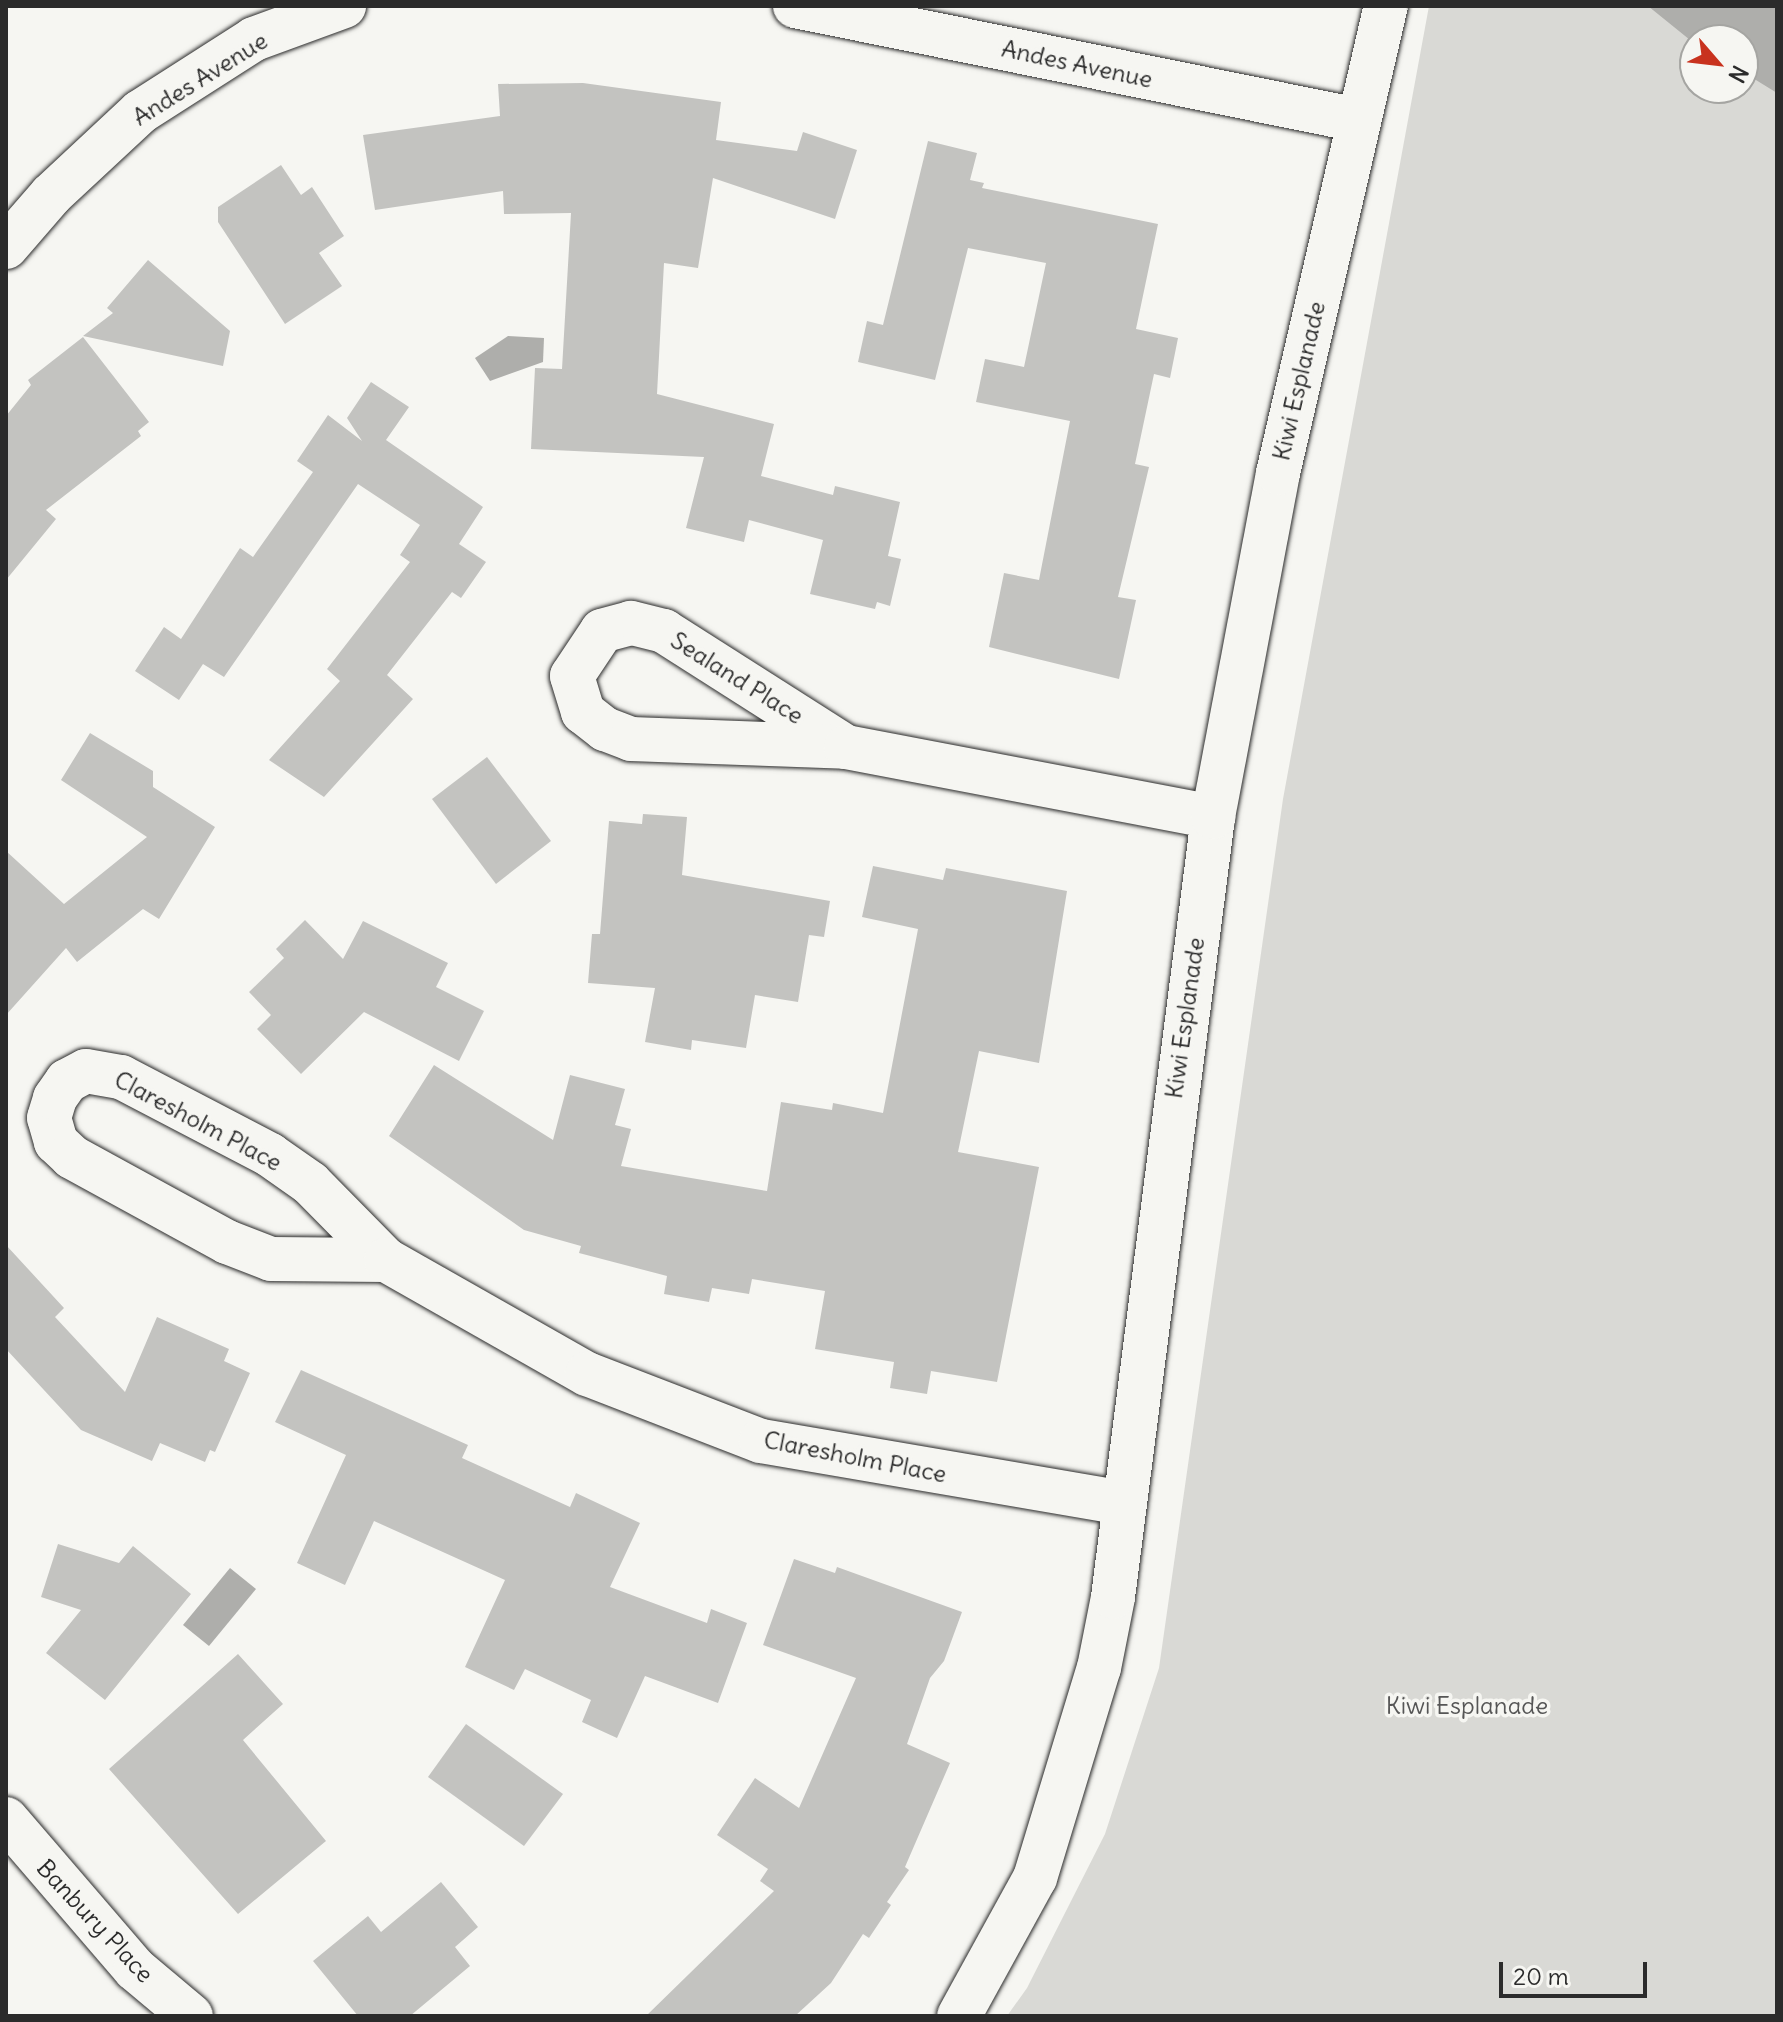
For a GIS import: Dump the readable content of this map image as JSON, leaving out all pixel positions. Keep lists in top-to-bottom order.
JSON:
{
  "streets": {
    "street": [
      "Andes Avenue",
      "Kiwi Esplanade",
      "Sealand Place",
      "Claresholm Place",
      "Banbury Place"
    ]
  },
  "crossings": [
    ["Andes Avenue", "Kiwi Esplanade"],
    ["Kiwi Esplanade", "Sealand Place"],
    ["Kiwi Esplanade", "Claresholm Place"]
  ],
  "parks": ["Kiwi Esplanade"],
  "scale_bar": "20 m",
  "north": "bottom right"
}
